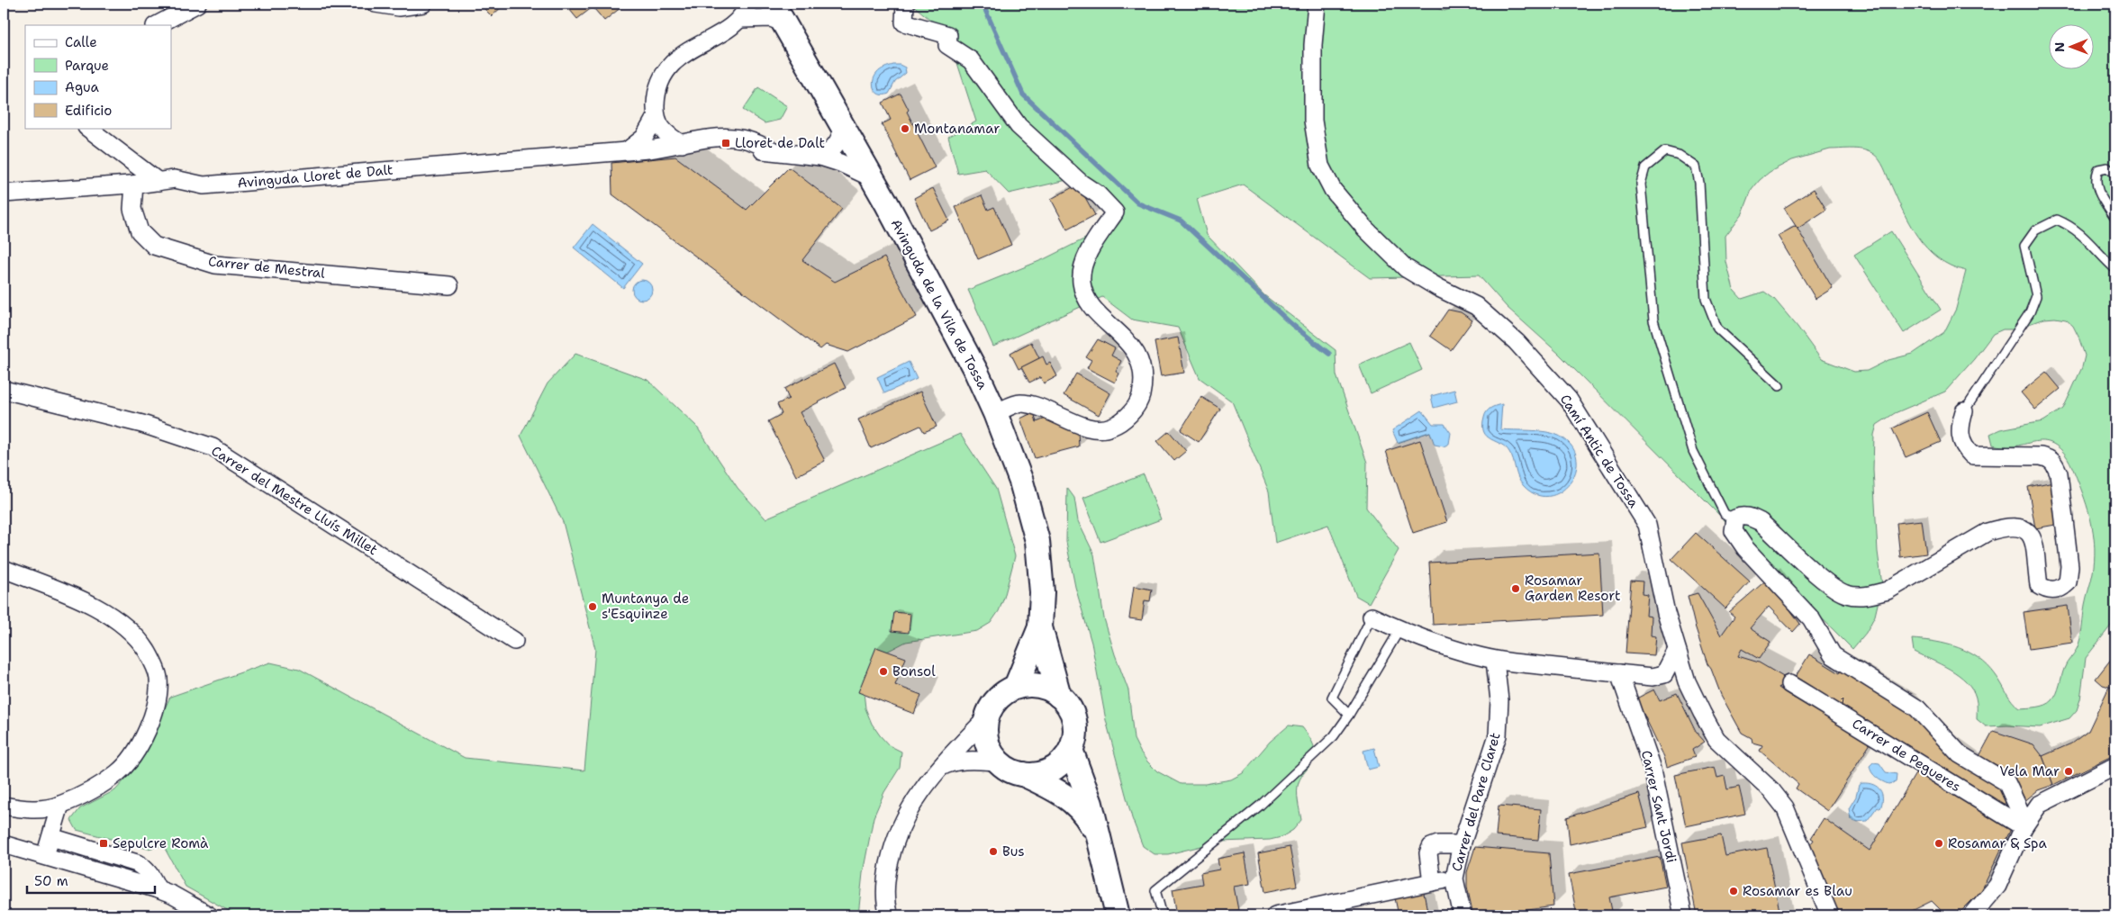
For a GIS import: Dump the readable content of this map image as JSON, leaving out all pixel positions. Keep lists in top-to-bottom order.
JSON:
{
  "streets": {
    "main road": ["Avinguda de la Vila de Tossa"],
    "street": [
      "Avinguda Lloret de Dalt",
      "Carrer de Mestral",
      "Camí Antic de Tossa",
      "Carrer del Mestre Lluís Millet",
      "Carrer de Pegueres",
      "Carrer del Pare Claret",
      "Carrer Sant Jordi"
    ]
  },
  "crossings": [
    ["Avinguda Lloret de Dalt", "Carrer de Mestral"],
    ["Avinguda Lloret de Dalt", "Avinguda de la Vila de Tossa"]
  ],
  "places": {
    "other": [
      "Montanamar",
      "Rosamar Garden Resort",
      "Muntanya de s'Esquinze",
      "Bonsol",
      "Vela Mar",
      "Rosamar & Spa",
      "Bus",
      "Rosamar es Blau"
    ],
    "transit": ["Lloret de Dalt", "Sepulcre Romà"]
  },
  "house_numbers": ["1"],
  "legend": [
    "Calle",
    "Parque",
    "Agua",
    "Edificio"
  ],
  "scale_bar": "50 m",
  "north": "left"
}
